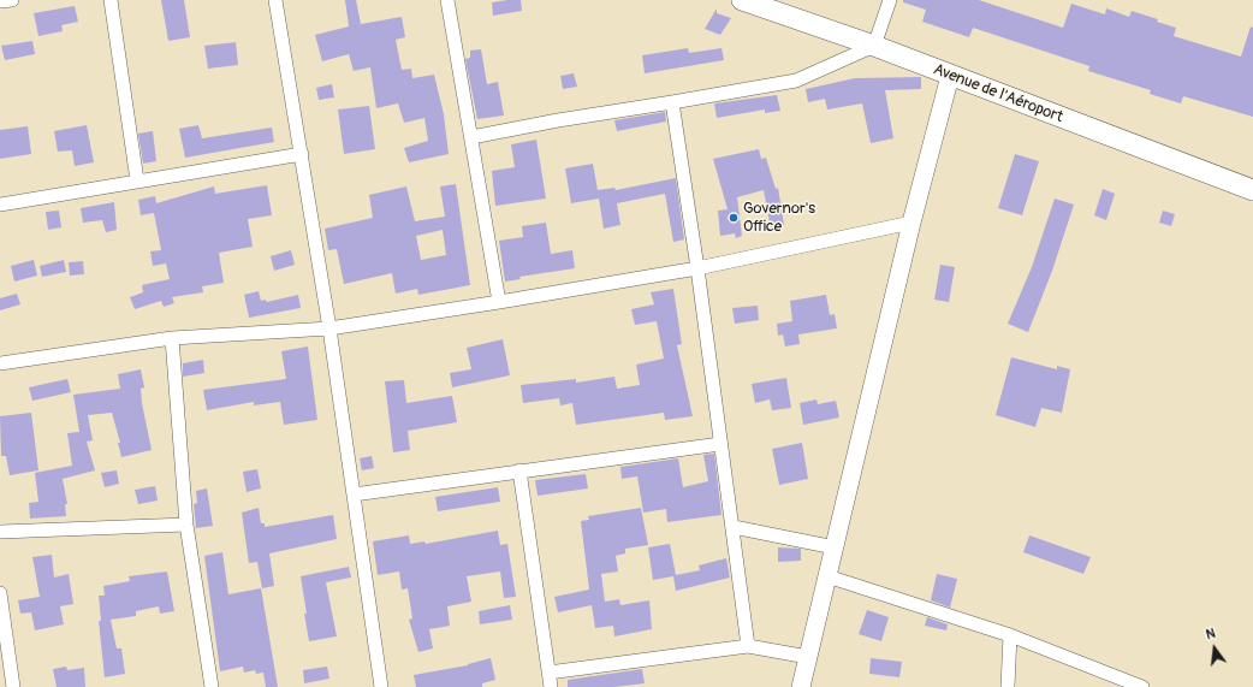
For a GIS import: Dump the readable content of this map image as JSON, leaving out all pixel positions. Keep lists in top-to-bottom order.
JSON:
{
  "streets": {
    "main road": ["Avenue de l'Aéroport"]
  },
  "places": ["Governor's Office"],
  "north": "top"
}
